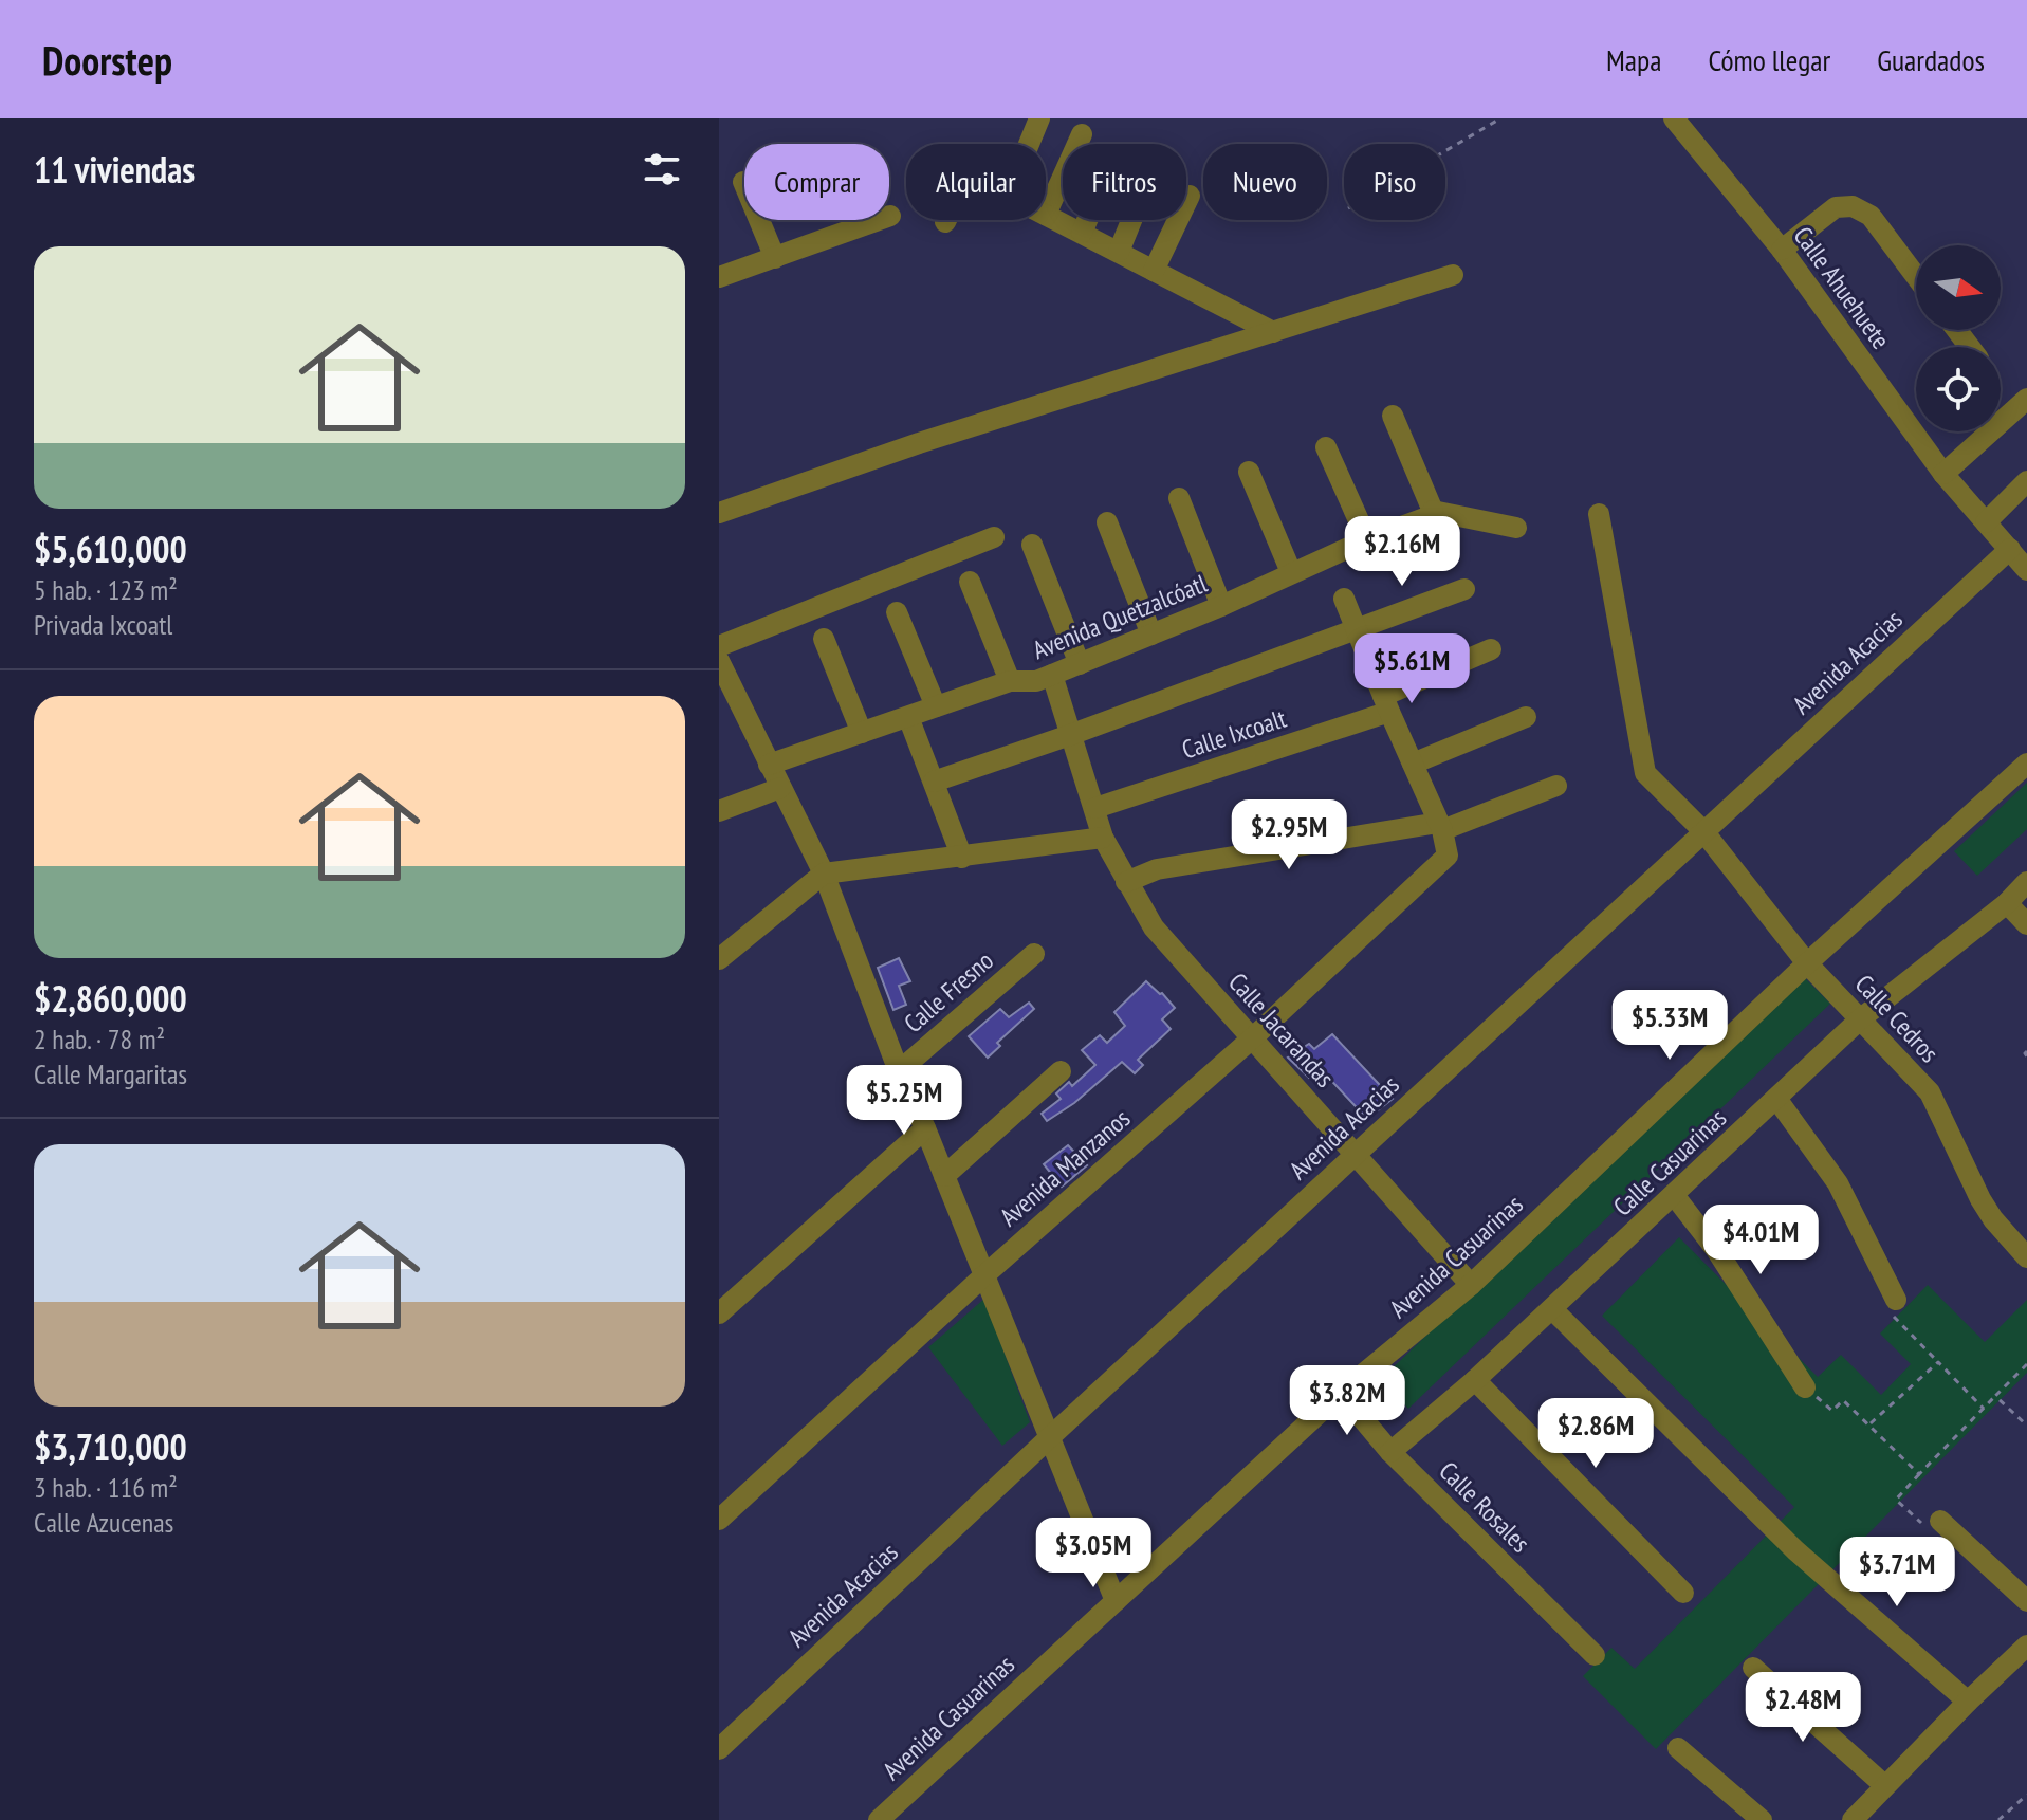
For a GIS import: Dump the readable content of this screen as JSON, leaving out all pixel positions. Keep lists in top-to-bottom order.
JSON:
{
  "streets": {
    "street": [
      "Calle Ahuehuete",
      "Avenida Quetzalcóatl",
      "Avenida Acacias",
      "Calle Ixcoalt",
      "Calle Fresno",
      "Calle Cedros",
      "Calle Jacarandas",
      "Calle Casuarinas",
      "Avenida Manzanos",
      "Avenida Casuarinas",
      "Calle Rosales"
    ]
  },
  "crossings": [
    ["Calle Ahuehuete", "Avenida Acacias"],
    ["Avenida Quetzalcóatl", "Calle Jacarandas"],
    ["Avenida Acacias", "Calle Cedros"],
    ["Avenida Acacias", "Calle Jacarandas"],
    ["Calle Ixcoalt", "Calle Jacarandas"],
    ["Calle Cedros", "Calle Casuarinas"],
    ["Calle Cedros", "Avenida Casuarinas"],
    ["Calle Jacarandas", "Avenida Manzanos"],
    ["Calle Jacarandas", "Avenida Casuarinas"],
    ["Calle Casuarinas", "Calle Rosales"],
    ["Avenida Casuarinas", "Calle Rosales"]
  ],
  "north": "right",
  "page": {
    "header": "Doorstep",
    "nav": ["Mapa", "Cómo llegar", "Guardados"],
    "heading": "11 viviendas",
    "chip": [
      "Comprar",
      "Alquilar",
      "Filtros",
      "Nuevo",
      "Piso"
    ],
    "list": [
      {
        "name": "$5,610,000",
        "note": "5 hab. · 123 m² · Privada Ixcoatl"
      },
      {
        "name": "$2,860,000",
        "note": "2 hab. · 78 m² · Calle Margaritas"
      },
      {
        "name": "$3,710,000",
        "note": "3 hab. · 116 m² · Calle Azucenas"
      }
    ],
    "price": [
      "$2.16M",
      "$5.61M",
      "$2.95M",
      "$5.33M",
      "$5.25M",
      "$4.01M",
      "$3.82M",
      "$2.86M",
      "$3.05M",
      "$3.71M",
      "$2.48M"
    ]
  }
}
